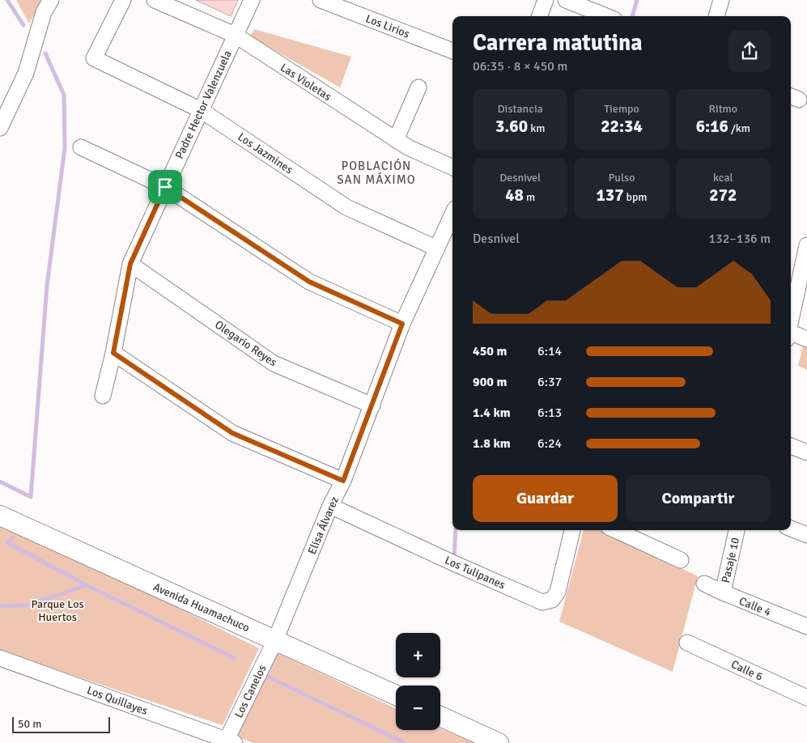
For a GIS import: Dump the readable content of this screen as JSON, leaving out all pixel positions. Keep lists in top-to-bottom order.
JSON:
{
  "streets": {
    "main road": ["Avenida Huamachuco"],
    "street": [
      "Los Lirios",
      "Las Violetas",
      "Padre Hector Valenzuela",
      "Los Jazmines",
      "Olegario Reyes",
      "Elisa Álvarez",
      "Pasaje 10",
      "Los Tulipanes",
      "Calle 4",
      "Calle 6",
      "Los Canelos",
      "Los Quillayes"
    ]
  },
  "crossings": [
    ["Las Violetas", "Padre Hector Valenzuela"],
    ["Padre Hector Valenzuela", "Los Jazmines"],
    ["Padre Hector Valenzuela", "Olegario Reyes"],
    ["Los Jazmines", "Elisa Álvarez"],
    ["Olegario Reyes", "Elisa Álvarez"],
    ["Elisa Álvarez", "Los Tulipanes"],
    ["Elisa Álvarez", "Avenida Huamachuco"],
    ["Elisa Álvarez", "Los Canelos"],
    ["Pasaje 10", "Calle 4"],
    ["Avenida Huamachuco", "Los Canelos"],
    ["Los Canelos", "Los Quillayes"]
  ],
  "districts": ["POBLACIÓN SAN MÁXIMO"],
  "parks": ["Parque Los Huertos"],
  "scale_bar": "50 m",
  "page": {
    "heading": ["Carrera matutina", "06:35 · 8 × 450 m"],
    "stats": [
      ["Distancia", "3.60 km"],
      ["Tiempo", "22:34"],
      ["Ritmo", "6:16 /km"],
      ["Desnivel", "48 m"],
      ["Pulso", "137 bpm"],
      ["kcal", "272"]
    ],
    "chart": ["Desnivel", "132–136 m"],
    "list": [
      {
        "name": "450 m",
        "note": "6:14"
      },
      {
        "name": "900 m",
        "note": "6:37"
      },
      {
        "name": "1.4 km",
        "note": "6:13"
      },
      {
        "name": "1.8 km",
        "note": "6:24"
      }
    ],
    "buttons": ["Guardar", "Compartir"],
    "map_buttons": ["+", "−"],
    "scale": "50 m"
  }
}
